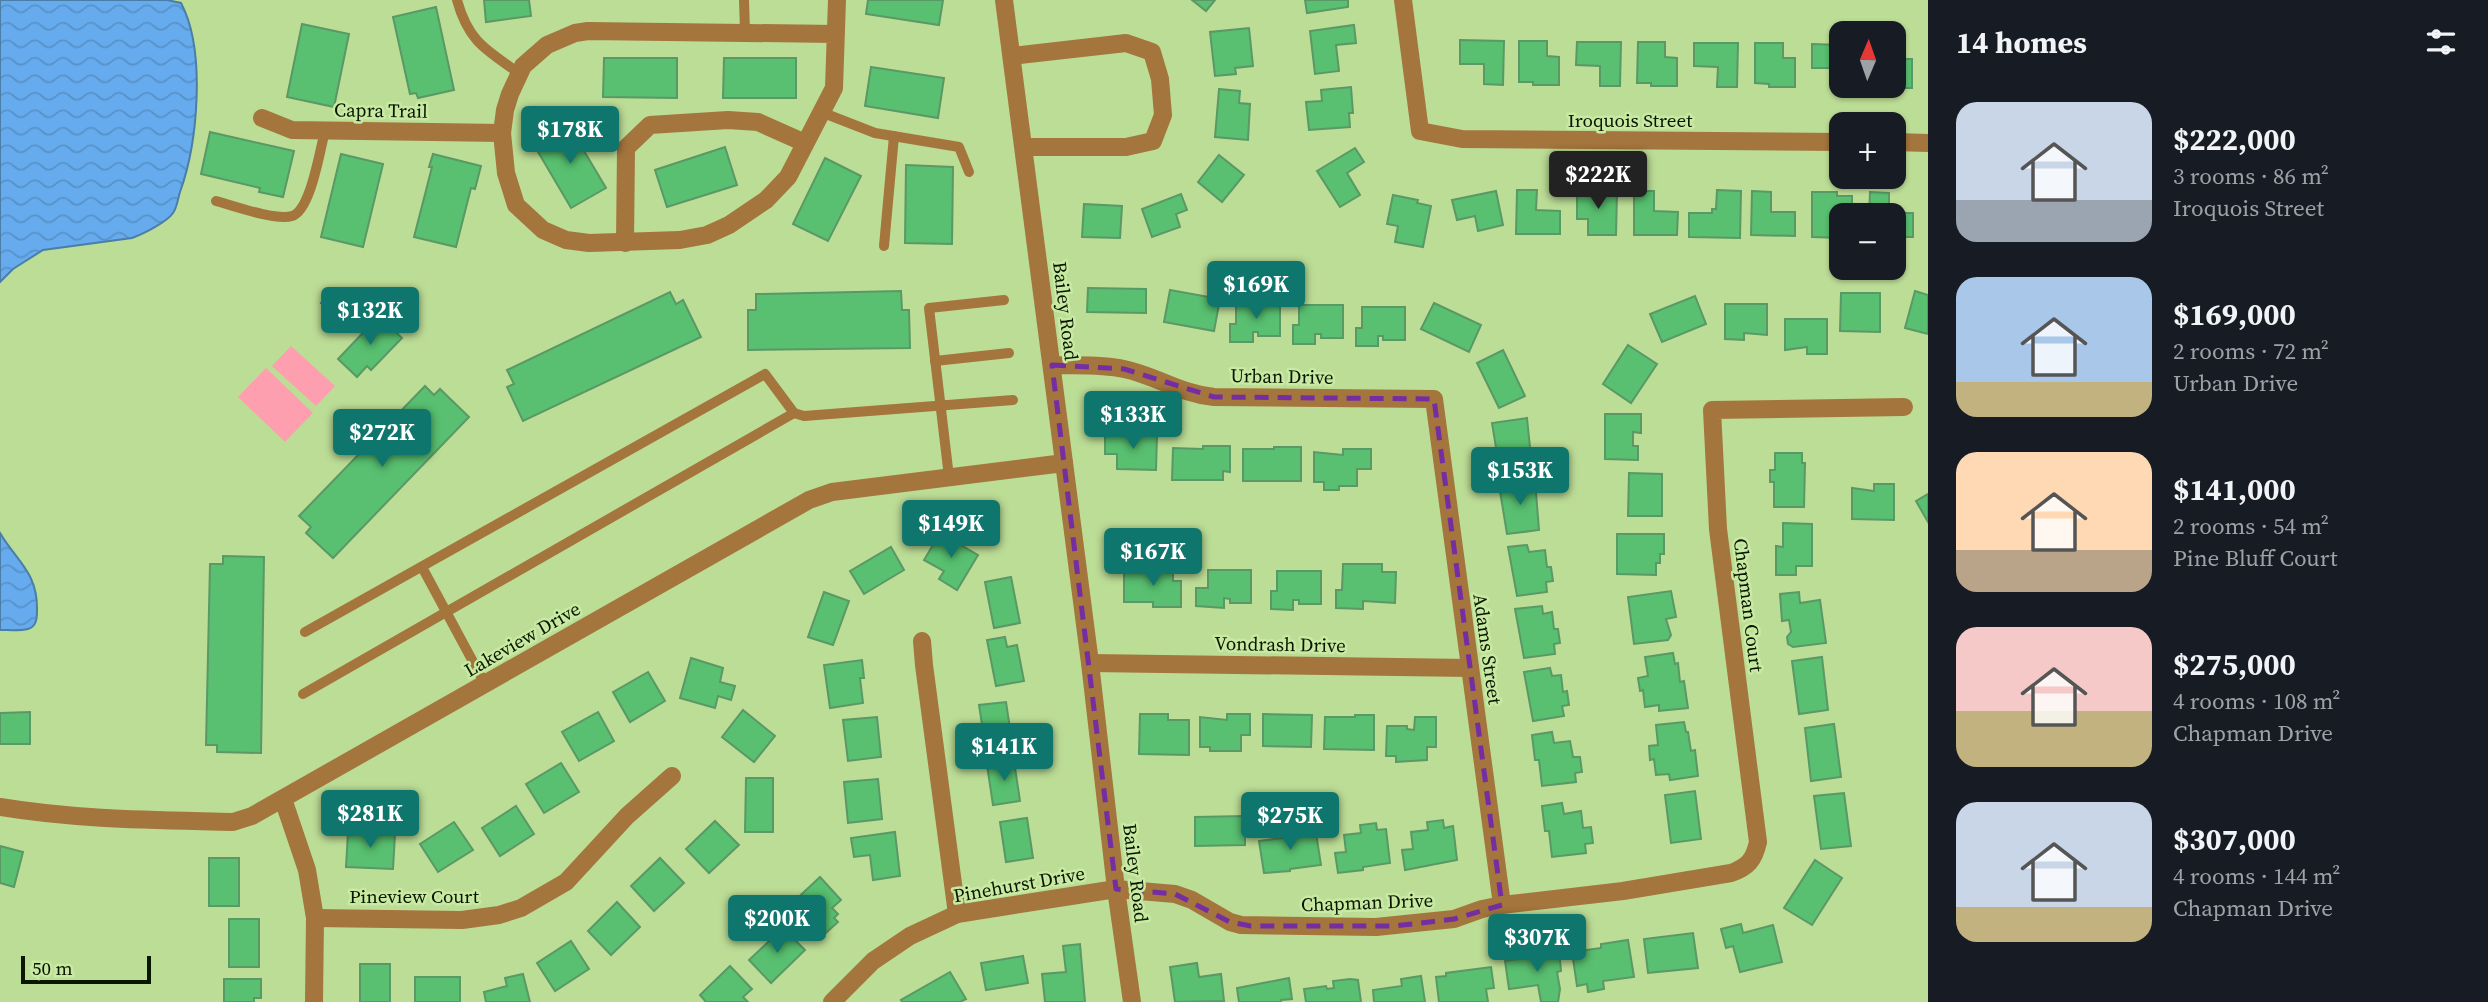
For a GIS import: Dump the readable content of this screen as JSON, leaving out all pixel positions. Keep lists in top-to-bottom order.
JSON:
{
  "streets": {
    "street": [
      "Capra Trail",
      "Iroquois Street",
      "Bailey Road",
      "Urban Drive",
      "Chapman Court",
      "Lakeview Drive",
      "Vondrash Drive",
      "Adams Street",
      "Pinehurst Drive",
      "Pineview Court",
      "Chapman Drive"
    ]
  },
  "crossings": [
    ["Bailey Road", "Urban Drive"],
    ["Bailey Road", "Lakeview Drive"],
    ["Bailey Road", "Vondrash Drive"],
    ["Bailey Road", "Pinehurst Drive"],
    ["Bailey Road", "Chapman Drive"],
    ["Urban Drive", "Adams Street"],
    ["Chapman Court", "Chapman Drive"],
    ["Vondrash Drive", "Adams Street"],
    ["Adams Street", "Chapman Drive"],
    ["Pinehurst Drive", "Chapman Drive"]
  ],
  "scale_bar": "50 m",
  "north": "top",
  "page": {
    "heading": "14 homes",
    "map_buttons": ["+", "−"],
    "list": [
      {
        "name": "$222,000",
        "note": "3 rooms · 86 m² · Iroquois Street"
      },
      {
        "name": "$169,000",
        "note": "2 rooms · 72 m² · Urban Drive"
      },
      {
        "name": "$141,000",
        "note": "2 rooms · 54 m² · Pine Bluff Court"
      },
      {
        "name": "$275,000",
        "note": "4 rooms · 108 m² · Chapman Drive"
      },
      {
        "name": "$307,000",
        "note": "4 rooms · 144 m² · Chapman Drive"
      }
    ],
    "price": [
      "$178K",
      "$222K",
      "$169K",
      "$132K",
      "$133K",
      "$272K",
      "$153K",
      "$149K",
      "$167K",
      "$141K",
      "$281K",
      "$275K",
      "$200K",
      "$307K"
    ],
    "scale": "50 m"
  }
}
